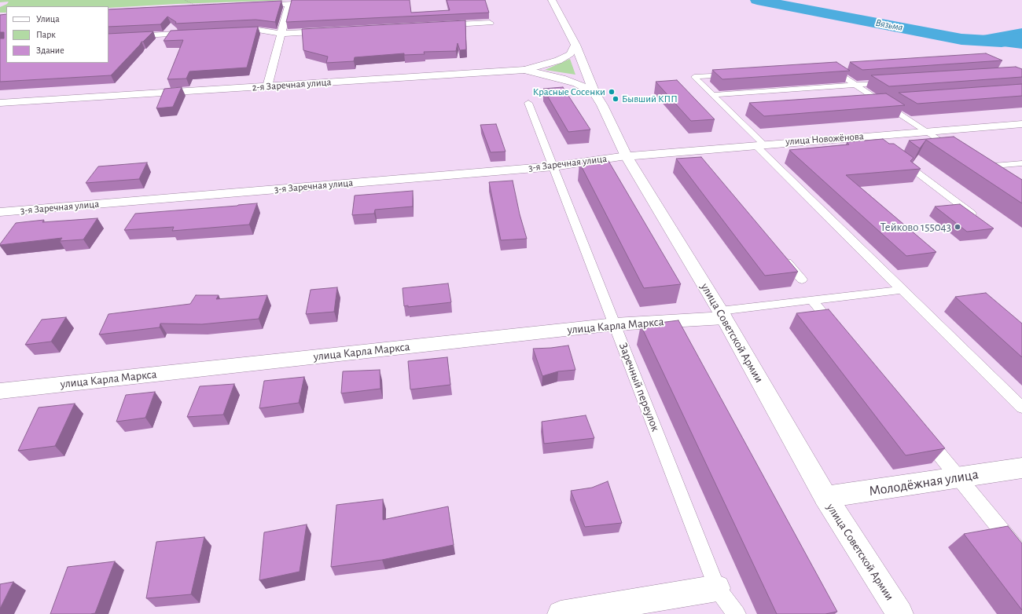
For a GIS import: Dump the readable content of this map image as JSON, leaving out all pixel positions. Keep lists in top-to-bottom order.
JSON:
{
  "streets": {
    "street": [
      "2-я Заречная улица",
      "улица Новожёнова",
      "3-я Заречная улица",
      "улица Карла Маркса",
      "улица Советской Армии",
      "Молодёжная улица"
    ],
    "lane": ["Заречный переулок"]
  },
  "crossings": [
    ["2-я Заречная улица", "улица Советской Армии"],
    ["улица Новожёнова", "3-я Заречная улица"],
    ["улица Новожёнова", "улица Советской Армии"],
    ["3-я Заречная улица", "улица Советской Армии"],
    ["3-я Заречная улица", "Заречный переулок"],
    ["улица Карла Маркса", "улица Советской Армии"],
    ["улица Карла Маркса", "Заречный переулок"],
    ["улица Советской Армии", "Молодёжная улица"]
  ],
  "water": ["Вязьма"],
  "places": ["Красные Сосенки", "Бывший КПП", "Тейково 155043"],
  "legend": ["Улица", "Парк", "Здание"]
}
